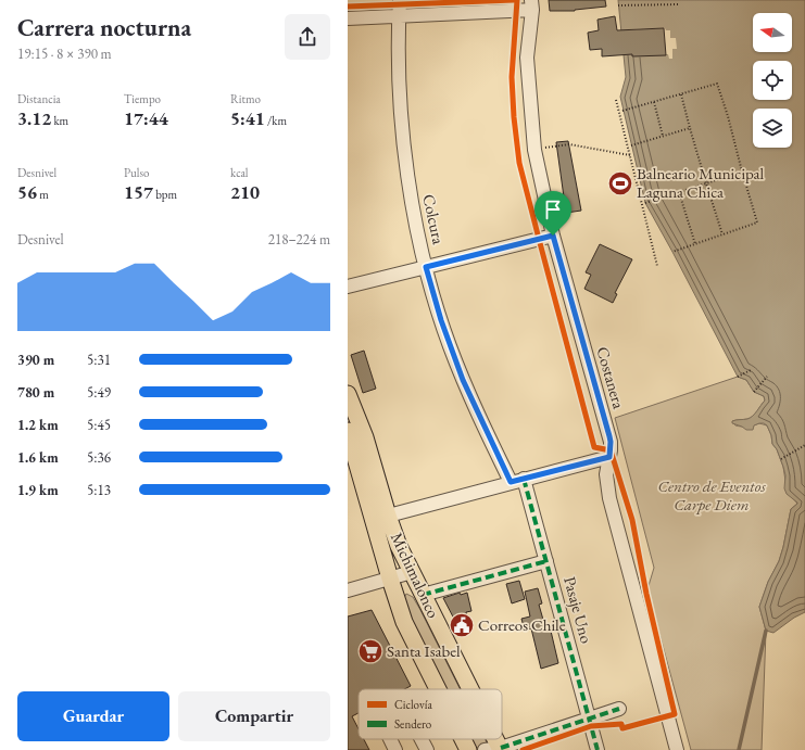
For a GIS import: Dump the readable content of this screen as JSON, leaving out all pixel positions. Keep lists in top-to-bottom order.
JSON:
{
  "streets": {
    "main road": ["Michimalonco"],
    "street": ["Colcura", "Costanera", "Pasaje Uno"]
  },
  "parks": ["Centro de Eventos Carpe Diem"],
  "places": {
    "sports": ["Balneario Municipal Laguna Chica"],
    "public building": ["Correos Chile"],
    "supermarket": ["Santa Isabel"]
  },
  "legend": ["Ciclovía", "Sendero"],
  "north": "left",
  "page": {
    "heading": ["Carrera nocturna", "19:15 · 8 × 390 m"],
    "stats": [
      ["Distancia", "3.12 km"],
      ["Tiempo", "17:44"],
      ["Ritmo", "5:41 /km"],
      ["Desnivel", "56 m"],
      ["Pulso", "157 bpm"],
      ["kcal", "210"]
    ],
    "chart": ["Desnivel", "218–224 m"],
    "list": [
      {
        "name": "390 m",
        "note": "5:31"
      },
      {
        "name": "780 m",
        "note": "5:49"
      },
      {
        "name": "1.2 km",
        "note": "5:45"
      },
      {
        "name": "1.6 km",
        "note": "5:36"
      },
      {
        "name": "1.9 km",
        "note": "5:13"
      }
    ],
    "buttons": ["Guardar", "Compartir"]
  }
}
